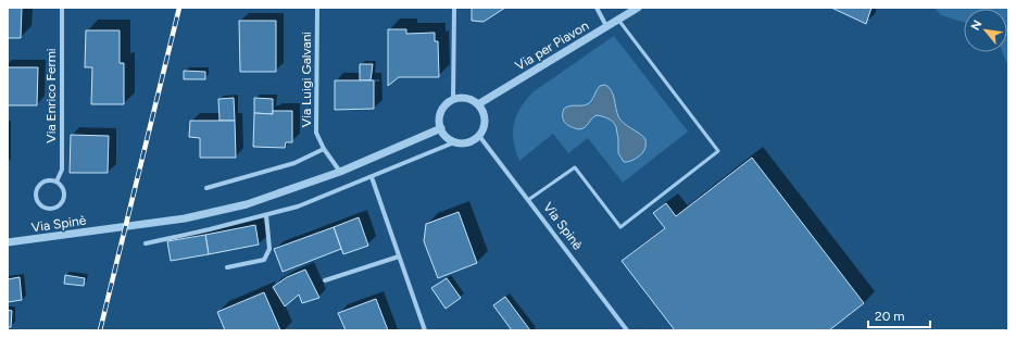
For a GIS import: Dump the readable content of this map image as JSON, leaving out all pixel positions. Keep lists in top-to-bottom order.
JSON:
{
  "streets": {
    "street": [
      "Via per Piavon",
      "Via Luigi Galvani",
      "Via Enrico Fermi",
      "Via Spinè"
    ]
  },
  "crossings": [
    ["Via per Piavon", "Via Spinè"],
    ["Via Luigi Galvani", "Via Spinè"]
  ],
  "scale_bar": "20 m",
  "north": "top left"
}
